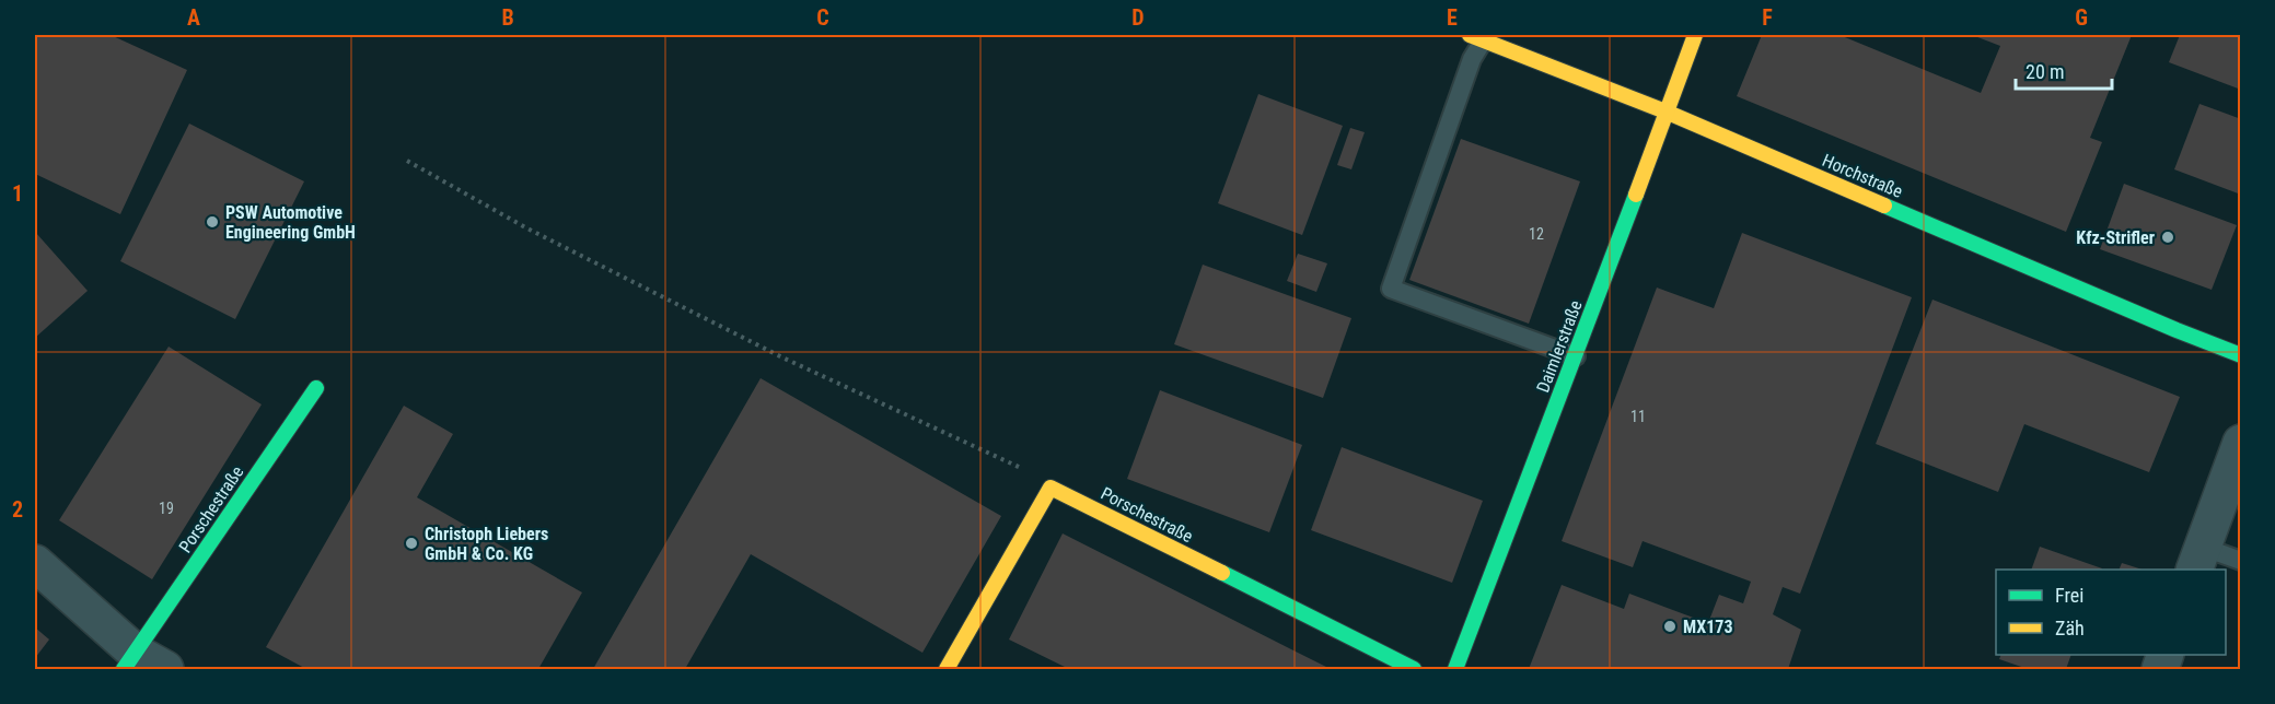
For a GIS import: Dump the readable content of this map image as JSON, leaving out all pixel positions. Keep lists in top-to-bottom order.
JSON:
{
  "streets": {
    "street": ["Horchstraße", "Daimlerstraße", "Porschestraße"]
  },
  "crossings": [
    ["Horchstraße", "Daimlerstraße"]
  ],
  "places": [
    "PSW Automotive Engineering GmbH",
    "Kfz-Strifler",
    "Christoph Liebers GmbH & Co. KG",
    "MX173"
  ],
  "house_numbers": ["12", "11", "19"],
  "legend": ["Frei", "Zäh"],
  "scale_bar": "20 m",
  "grid": {
    "columns": [
      "A",
      "B",
      "C",
      "D",
      "E",
      "F",
      "G"
    ],
    "rows": ["1", "2"]
  }
}
